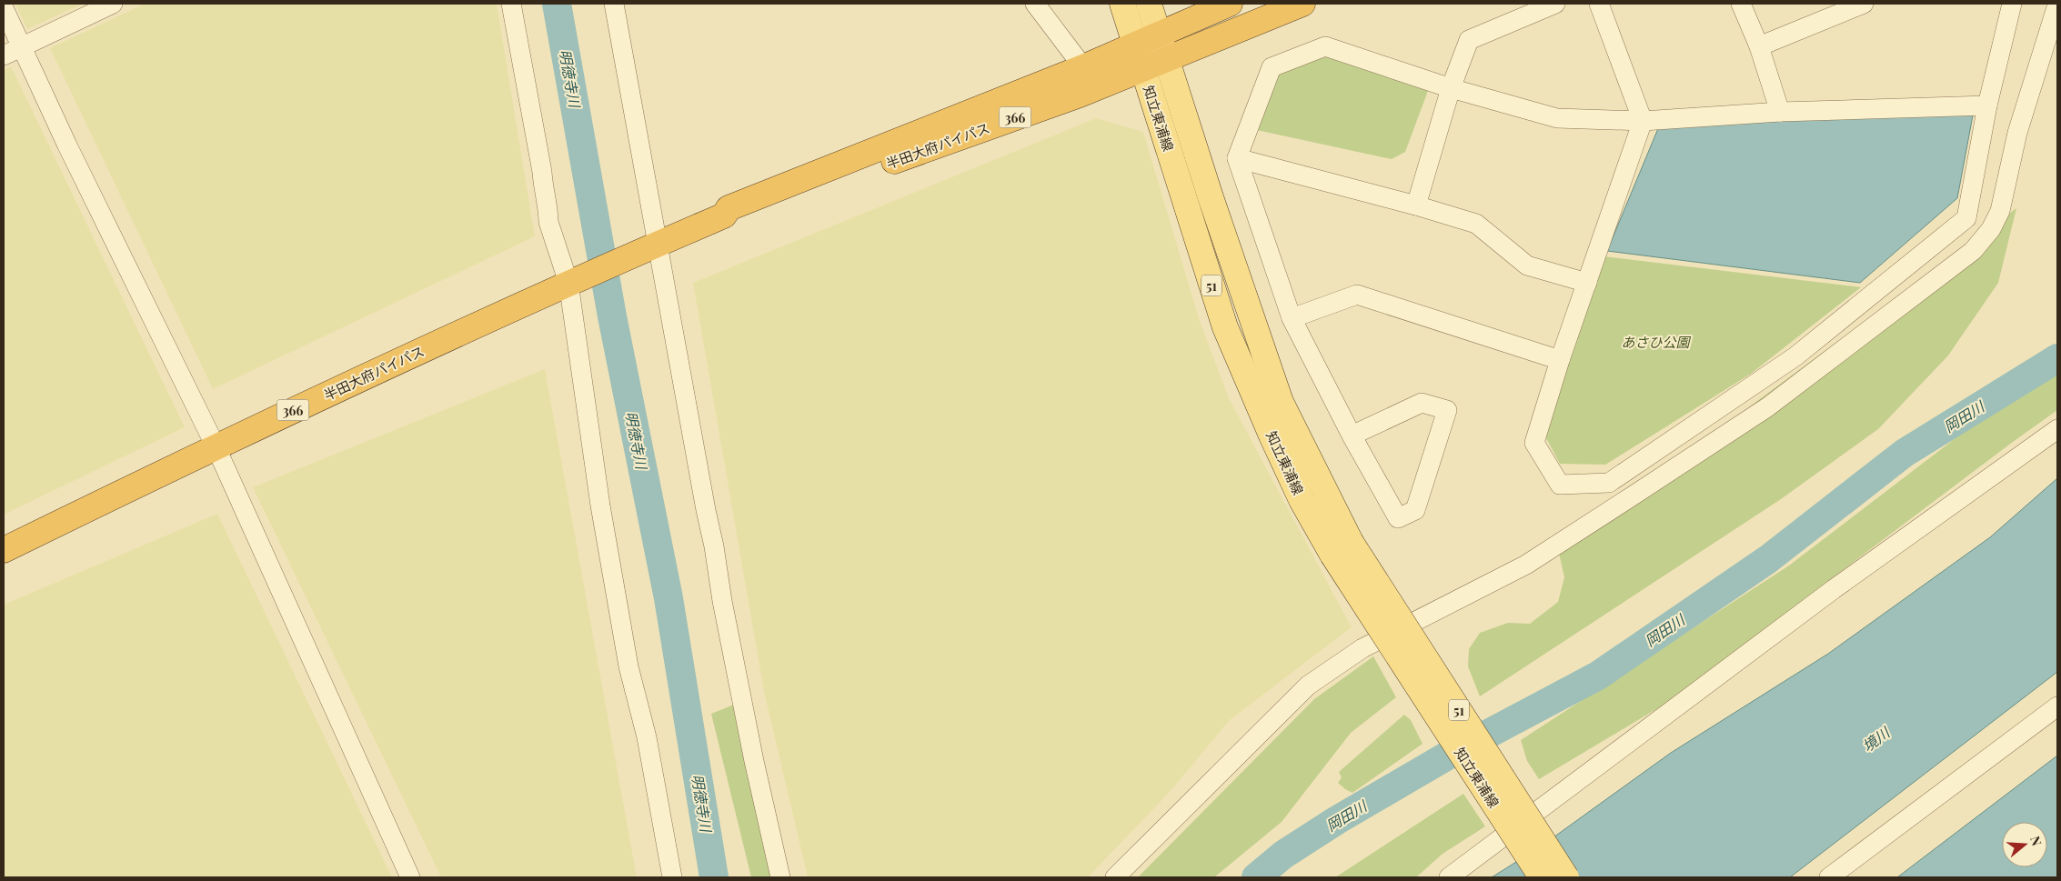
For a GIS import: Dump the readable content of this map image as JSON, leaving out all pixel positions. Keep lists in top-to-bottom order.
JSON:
{
  "streets": {
    "highway": ["366", "半田大府パイパス"],
    "main road": ["知立東浦線", "51"]
  },
  "crossings": [
    ["知立東浦線", "半田大府パイパス"]
  ],
  "water": ["明徳寺川", "岡田川", "境川"],
  "parks": ["あさひ公園"],
  "north": "right"
}
